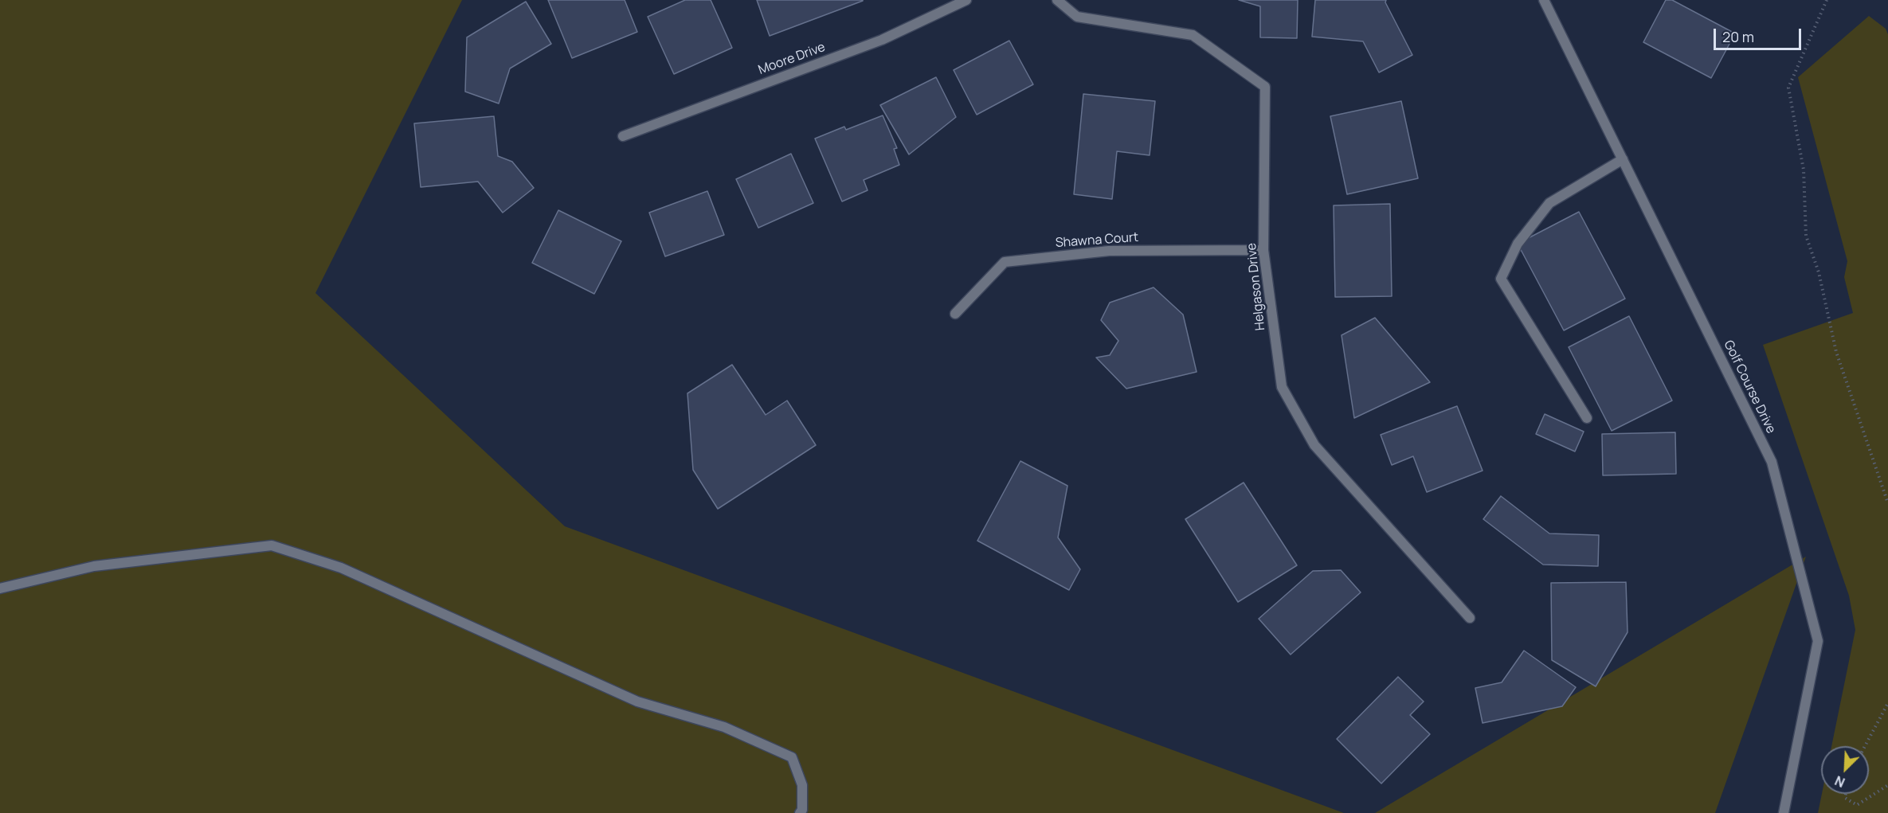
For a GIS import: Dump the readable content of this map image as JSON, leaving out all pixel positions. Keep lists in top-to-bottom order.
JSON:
{
  "streets": {
    "street": [
      "Moore Drive",
      "Shawna Court",
      "Helgason Drive",
      "Golf Course Drive"
    ]
  },
  "crossings": [
    ["Shawna Court", "Helgason Drive"]
  ],
  "scale_bar": "20 m",
  "north": "bottom left"
}
